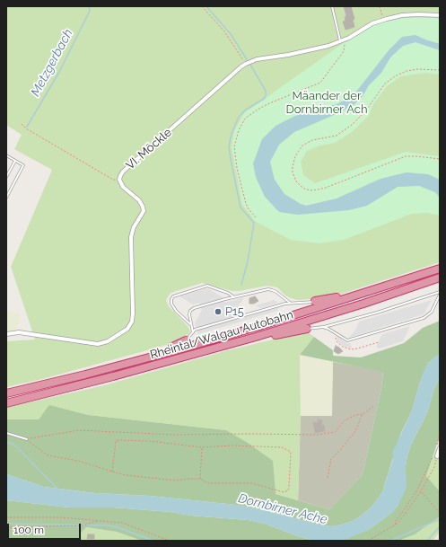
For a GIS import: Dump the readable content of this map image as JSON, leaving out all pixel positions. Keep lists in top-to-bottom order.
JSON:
{
  "streets": {
    "highway": ["Rheintal/Walgau Autobahn"],
    "street": ["VI. Möckle"]
  },
  "water": ["Metzgerbach", "Dornbirner Ache"],
  "parks": ["Mäander der Dornbirner Ach"],
  "places": ["P15"],
  "scale_bar": "100 m"
}
